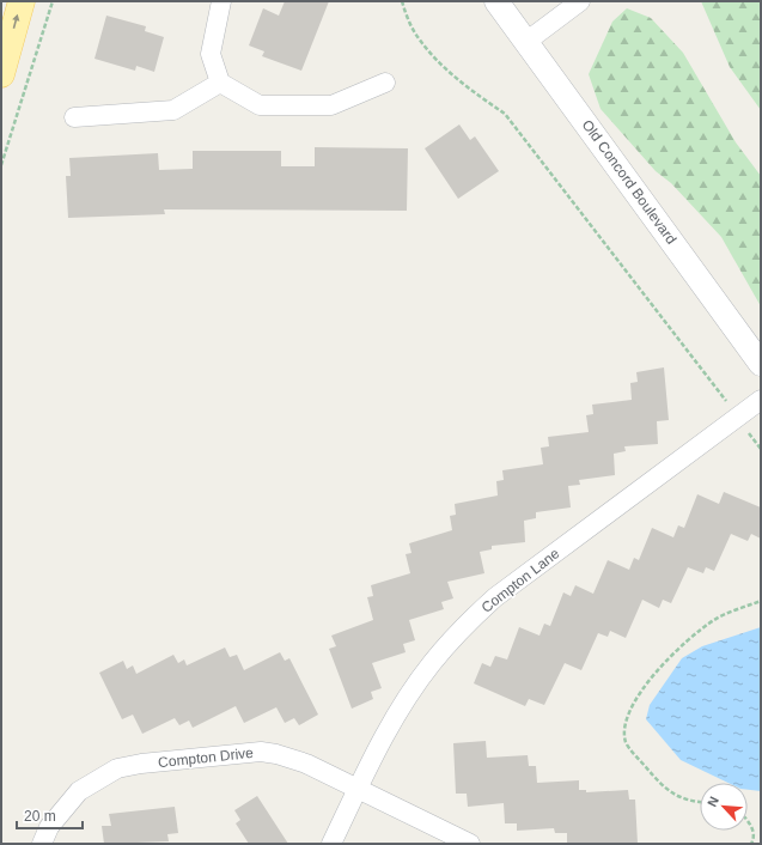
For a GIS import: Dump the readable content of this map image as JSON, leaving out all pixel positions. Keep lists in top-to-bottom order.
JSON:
{
  "streets": {
    "street": ["Old Concord Boulevard", "Compton Lane", "Compton Drive"]
  },
  "crossings": [
    ["Compton Lane", "Compton Drive"]
  ],
  "scale_bar": "20 m",
  "north": "top left"
}
